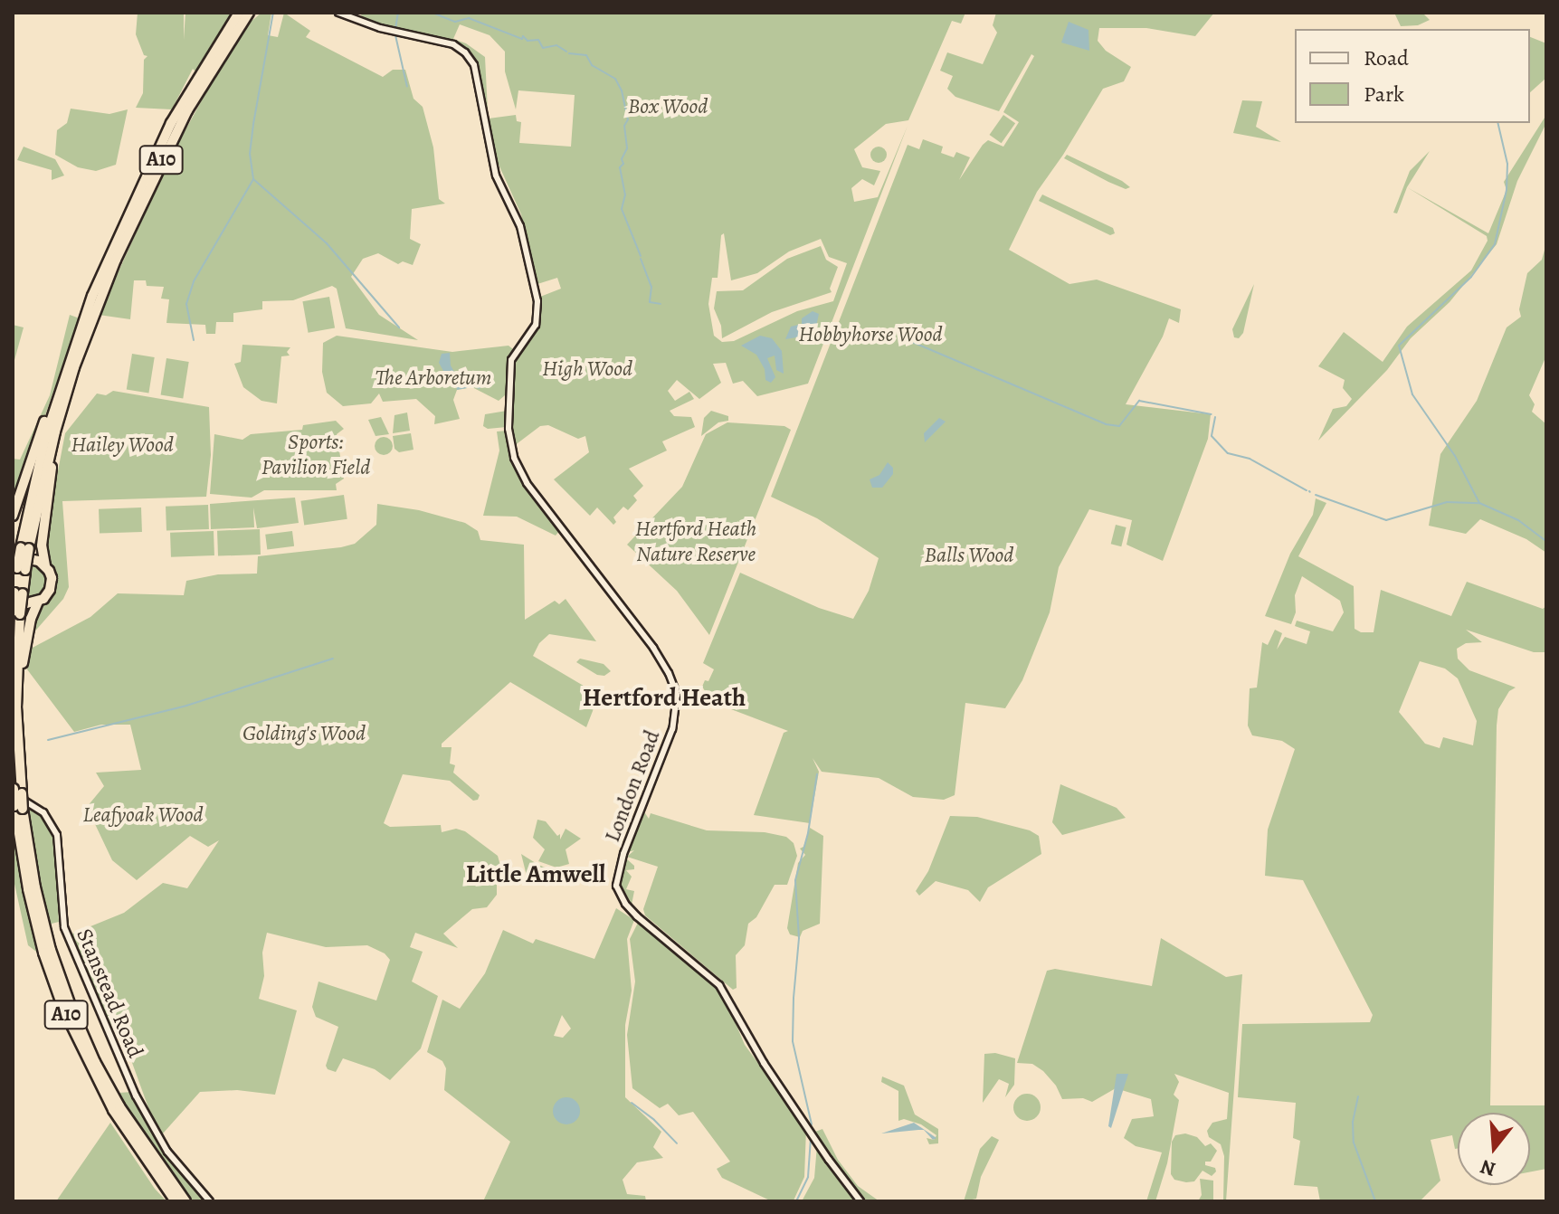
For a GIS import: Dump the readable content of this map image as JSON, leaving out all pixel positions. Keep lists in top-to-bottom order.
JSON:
{
  "streets": {
    "highway": ["A10"],
    "main road": ["London Road", "Stanstead Road"]
  },
  "crossings": [
    ["A10", "Stanstead Road"]
  ],
  "districts": ["Hertford Heath", "Little Amwell"],
  "parks": [
    "Box Wood",
    "Hobbyhorse Wood",
    "High Wood",
    "The Arboretum",
    "Sports: Pavilion Field",
    "Hailey Wood",
    "Hertford Heath Nature Reserve",
    "Balls Wood",
    "Golding's Wood",
    "Leafyoak Wood"
  ],
  "legend": ["Road", "Park"],
  "north": "bottom"
}
